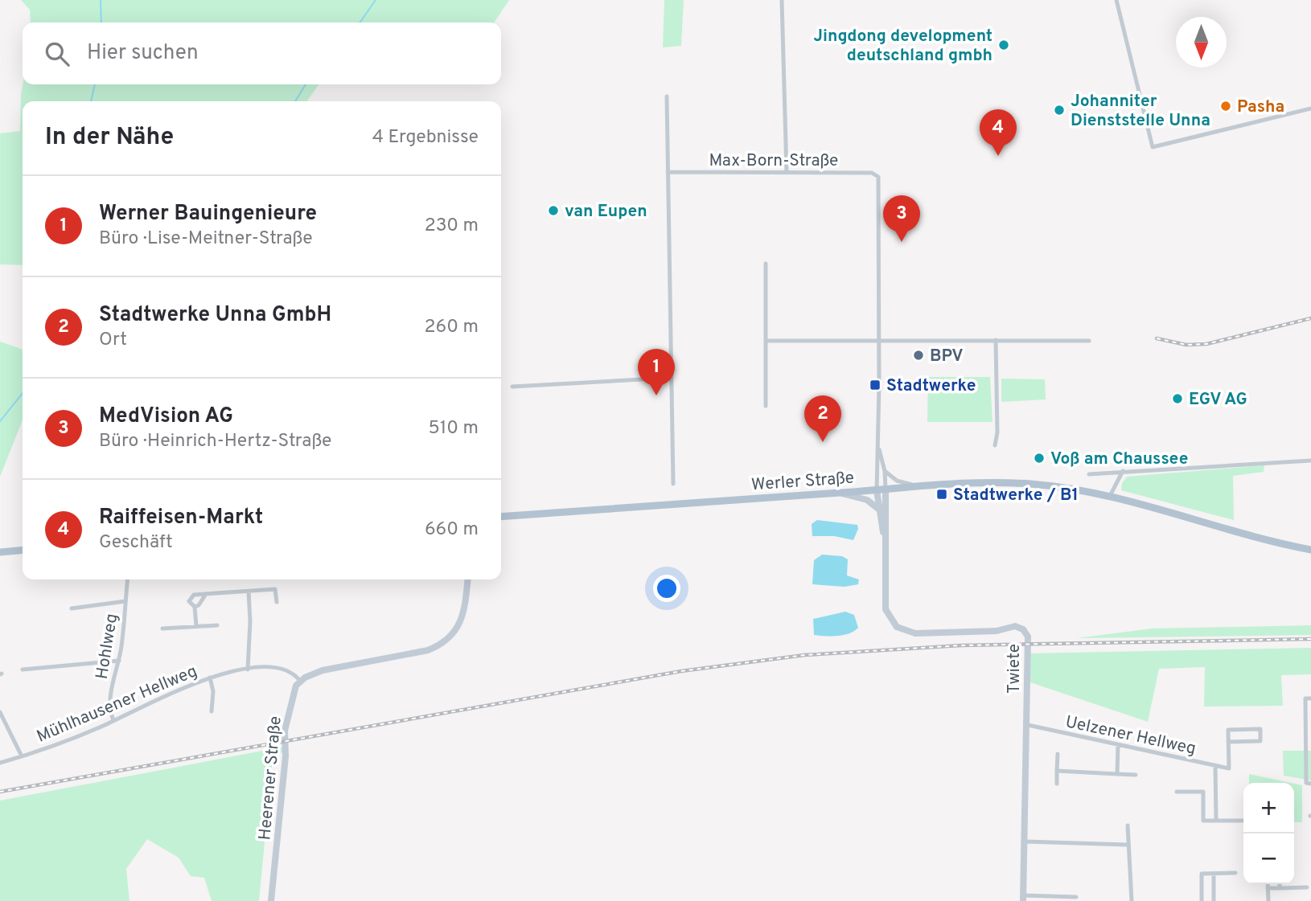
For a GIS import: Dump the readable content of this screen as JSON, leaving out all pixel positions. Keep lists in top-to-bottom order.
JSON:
{
  "streets": {
    "main road": ["Werler Straße"],
    "street": [
      "Max-Born-Straße",
      "Hohlweg",
      "Twiete",
      "Mühlhausener Hellweg",
      "Uelzener Hellweg",
      "Heerener Straße"
    ]
  },
  "crossings": [
    ["Werler Straße", "Twiete"],
    ["Hohlweg", "Mühlhausener Hellweg"],
    ["Twiete", "Uelzener Hellweg"],
    ["Mühlhausener Hellweg", "Heerener Straße"]
  ],
  "places": {
    "other": [
      "Jingdong development deutschland gmbh",
      "Pasha",
      "Johanniter Dienststelle Unna",
      "van Eupen",
      "BPV",
      "EGV AG",
      "Voß am Chaussee"
    ],
    "transit": ["Stadtwerke", "Stadtwerke / B1"]
  },
  "north": "bottom",
  "page": {
    "search": "Hier suchen",
    "heading": ["In der Nähe", "4 Ergebnisse"],
    "pins": [
      "4",
      "3",
      "1",
      "2"
    ],
    "list": [
      {
        "mark": "1",
        "name": "Werner Bauingenieure",
        "note": "Büro · Lise-Meitner-Straße",
        "value": "230 m"
      },
      {
        "mark": "2",
        "name": "Stadtwerke Unna GmbH",
        "note": "Ort",
        "value": "260 m"
      },
      {
        "mark": "3",
        "name": "MedVision AG",
        "note": "Büro · Heinrich-Hertz-Straße",
        "value": "510 m"
      },
      {
        "mark": "4",
        "name": "Raiffeisen-Markt",
        "note": "Geschäft",
        "value": "660 m"
      }
    ],
    "map_buttons": ["+", "−"]
  }
}
